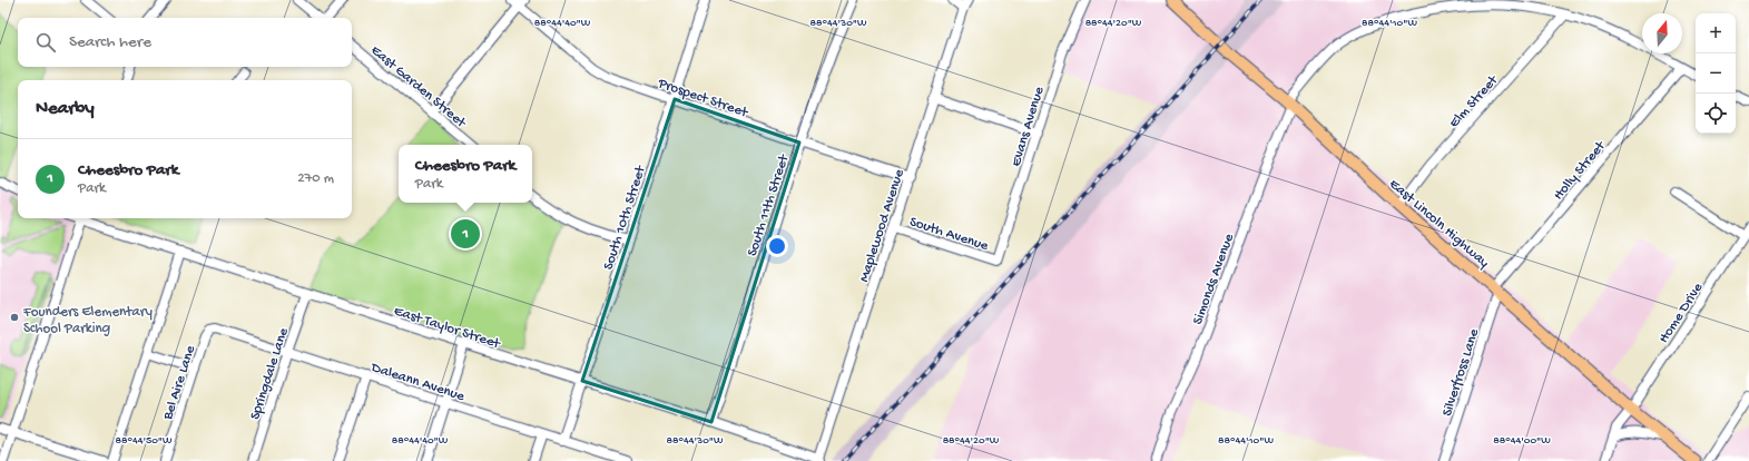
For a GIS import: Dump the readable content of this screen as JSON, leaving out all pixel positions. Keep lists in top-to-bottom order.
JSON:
{
  "streets": {
    "main road": ["East Lincoln Highway"],
    "street": [
      "East Garden Street",
      "Prospect Street",
      "Elm Street",
      "Evans Avenue",
      "Holly Street",
      "South 11th Street",
      "South 10th Street",
      "Maplewood Avenue",
      "South Avenue",
      "Simonds Avenue",
      "Home Drive",
      "East Taylor Street",
      "Silverfross Lane",
      "Springdale Lane",
      "Daleann Avenue",
      "Bel Aire Lane"
    ]
  },
  "crossings": [
    ["Prospect Street", "South 11th Street"],
    ["Prospect Street", "South 10th Street"],
    ["Prospect Street", "Maplewood Avenue"],
    ["Elm Street", "East Lincoln Highway"],
    ["Evans Avenue", "South Avenue"],
    ["Holly Street", "East Lincoln Highway"],
    ["Holly Street", "Silverfross Lane"],
    ["South 11th Street", "East Taylor Street"],
    ["South 10th Street", "East Taylor Street"],
    ["South 10th Street", "Daleann Avenue"],
    ["East Lincoln Highway", "Simonds Avenue"],
    ["East Lincoln Highway", "Home Drive"],
    ["East Lincoln Highway", "Silverfross Lane"],
    ["Maplewood Avenue", "South Avenue"],
    ["Maplewood Avenue", "East Taylor Street"],
    ["East Taylor Street", "Springdale Lane"],
    ["Springdale Lane", "Daleann Avenue"],
    ["Daleann Avenue", "Bel Aire Lane"]
  ],
  "places": ["Founders Elementary School Parking"],
  "north": "top",
  "page": {
    "map_buttons": ["+", "−"],
    "search": "Search here",
    "heading": "Nearby",
    "list": [
      {
        "mark": "1",
        "name": "Cheesbro Park",
        "note": "Park",
        "value": "270 m"
      }
    ],
    "popup": ["Cheesbro Park", "Park"],
    "pins": "1"
  },
  "coordinates": [
    "88°44'40\"W",
    "88°44'30\"W",
    "88°44'20\"W",
    "88°44'10\"W",
    "88°44'50\"W",
    "88°44'00\"W"
  ]
}
